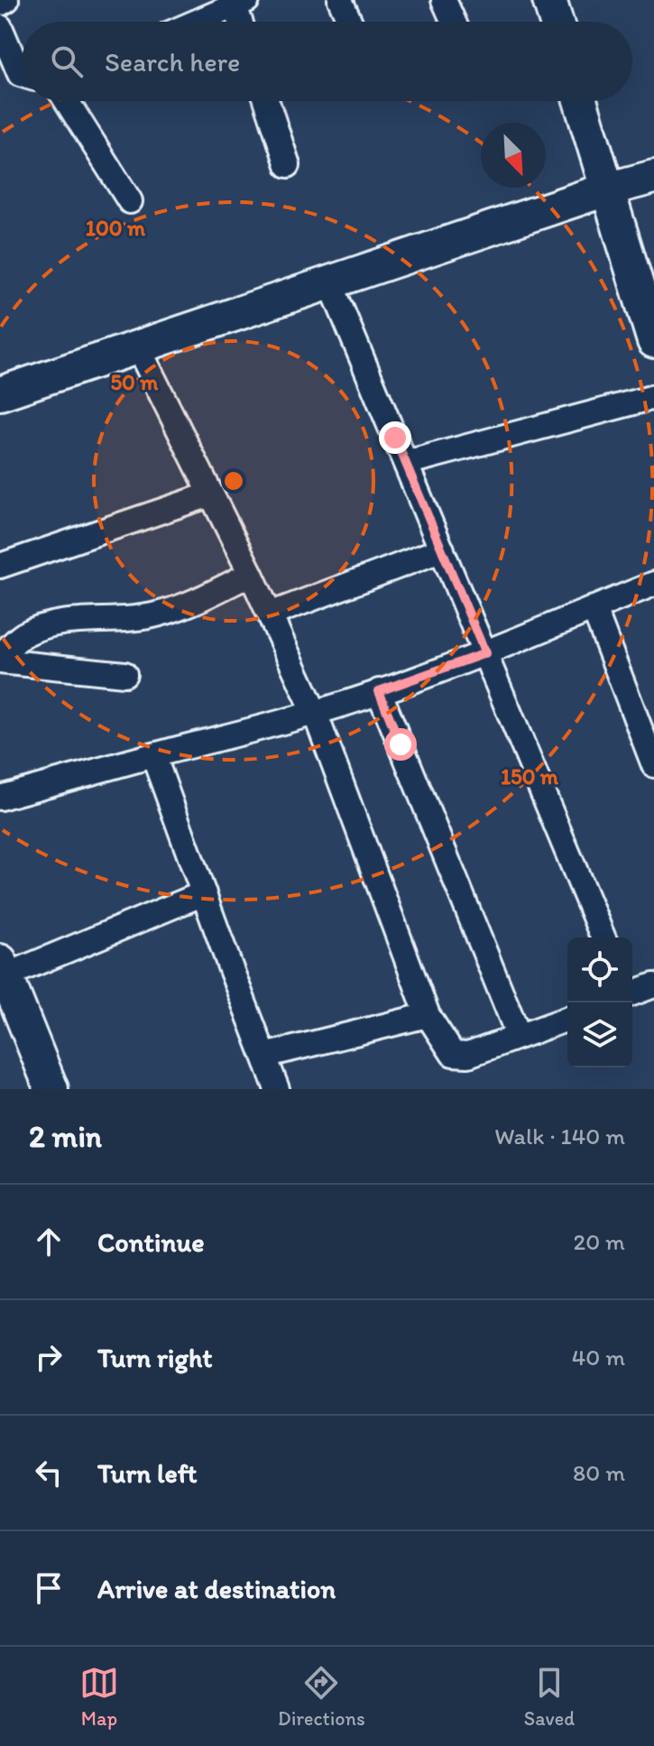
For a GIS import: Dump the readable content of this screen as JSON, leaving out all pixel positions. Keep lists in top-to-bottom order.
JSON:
{
  "north": "bottom right",
  "page": {
    "search": "Search here",
    "heading": ["2 min", "Walk · 140 m"],
    "list": [
      ["Continue", "20 m"],
      ["Turn right", "40 m"],
      ["Turn left", "80 m"],
      "Arrive at destination"
    ],
    "nav": ["Map", "Directions", "Saved"]
  },
  "rings": ["100 m", "50 m", "150 m"]
}
